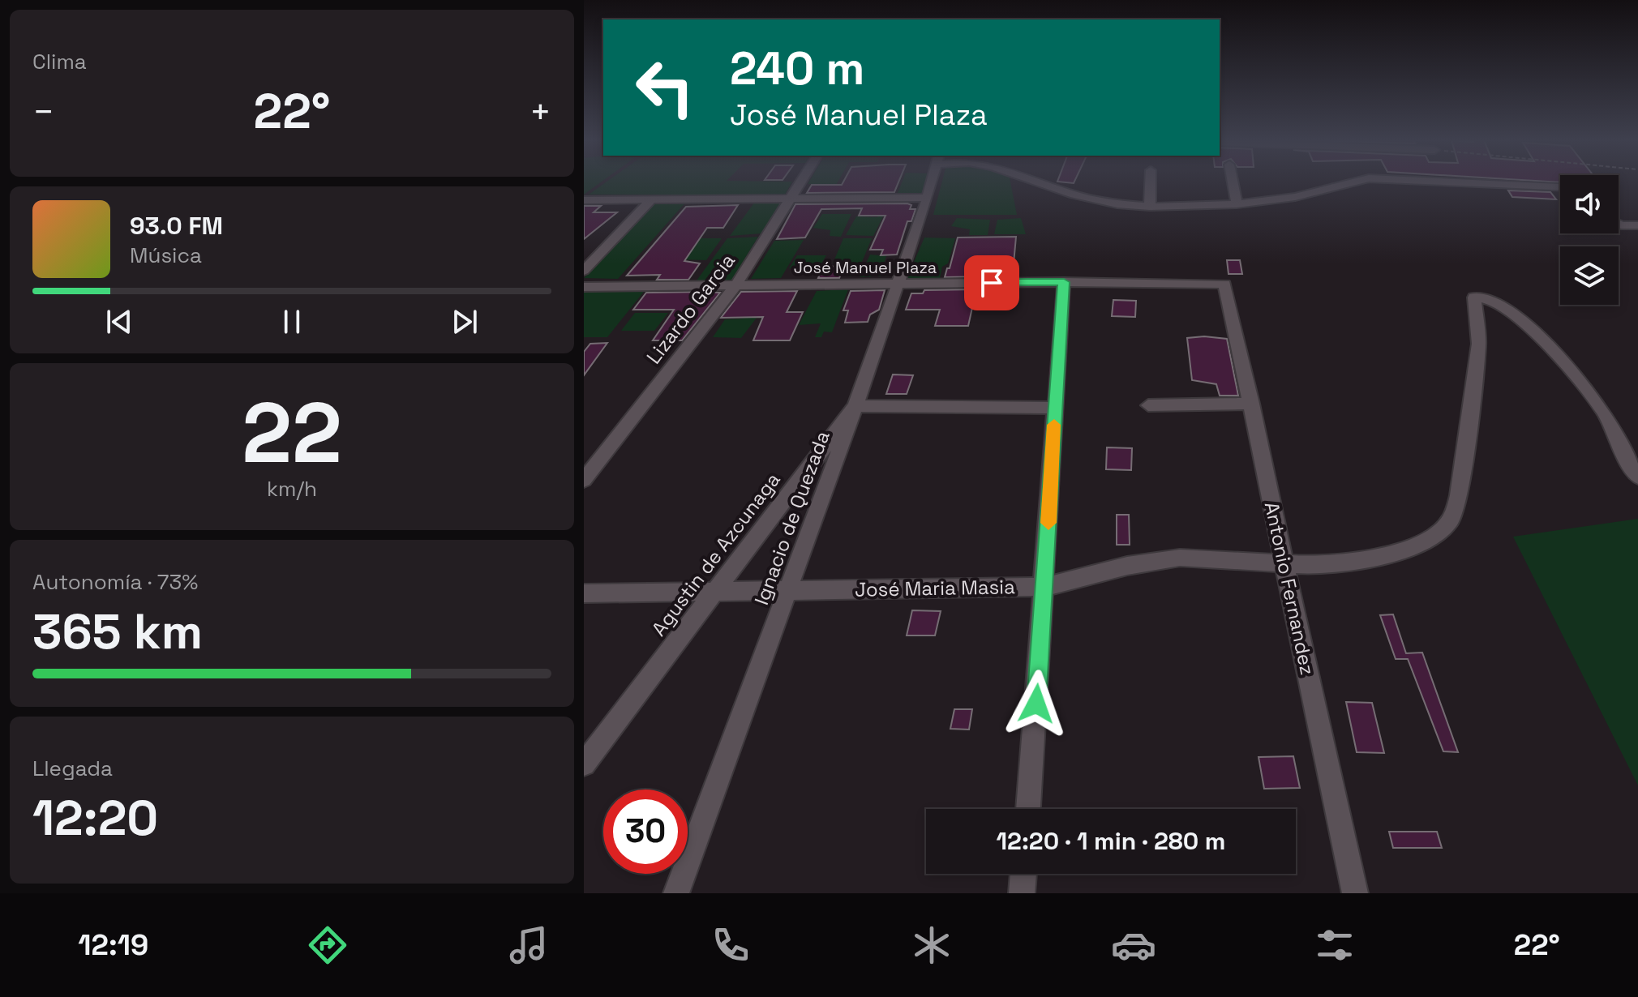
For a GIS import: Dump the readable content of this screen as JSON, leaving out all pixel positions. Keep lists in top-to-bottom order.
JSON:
{
  "streets": {
    "street": [
      "José Manuel Plaza",
      "Lizardo Garcia",
      "Ignacio de Quezada",
      "Agustin de Azcunaga",
      "José Maria Masia",
      "Antonio Fernandez"
    ]
  },
  "crossings": [
    ["José Manuel Plaza", "Lizardo Garcia"],
    ["José Manuel Plaza", "Ignacio de Quezada"],
    ["José Manuel Plaza", "Antonio Fernandez"],
    ["Ignacio de Quezada", "Agustin de Azcunaga"],
    ["Ignacio de Quezada", "José Maria Masia"],
    ["Agustin de Azcunaga", "José Maria Masia"],
    ["José Maria Masia", "Antonio Fernandez"]
  ],
  "page": {
    "tile": [
      "Clima",
      ["22", "km/h"],
      ["Autonomía · 73%", "365 km"],
      ["Llegada", "12:20"]
    ],
    "turn": ["240 m", "José Manuel Plaza"],
    "heat": ["−", "22°", "+"],
    "song": ["93.0 FM", "Música"],
    "limit": "30",
    "trip": "12:20 · 1 min · 280 m",
    "tabs": ["12:19", "22°"]
  }
}
